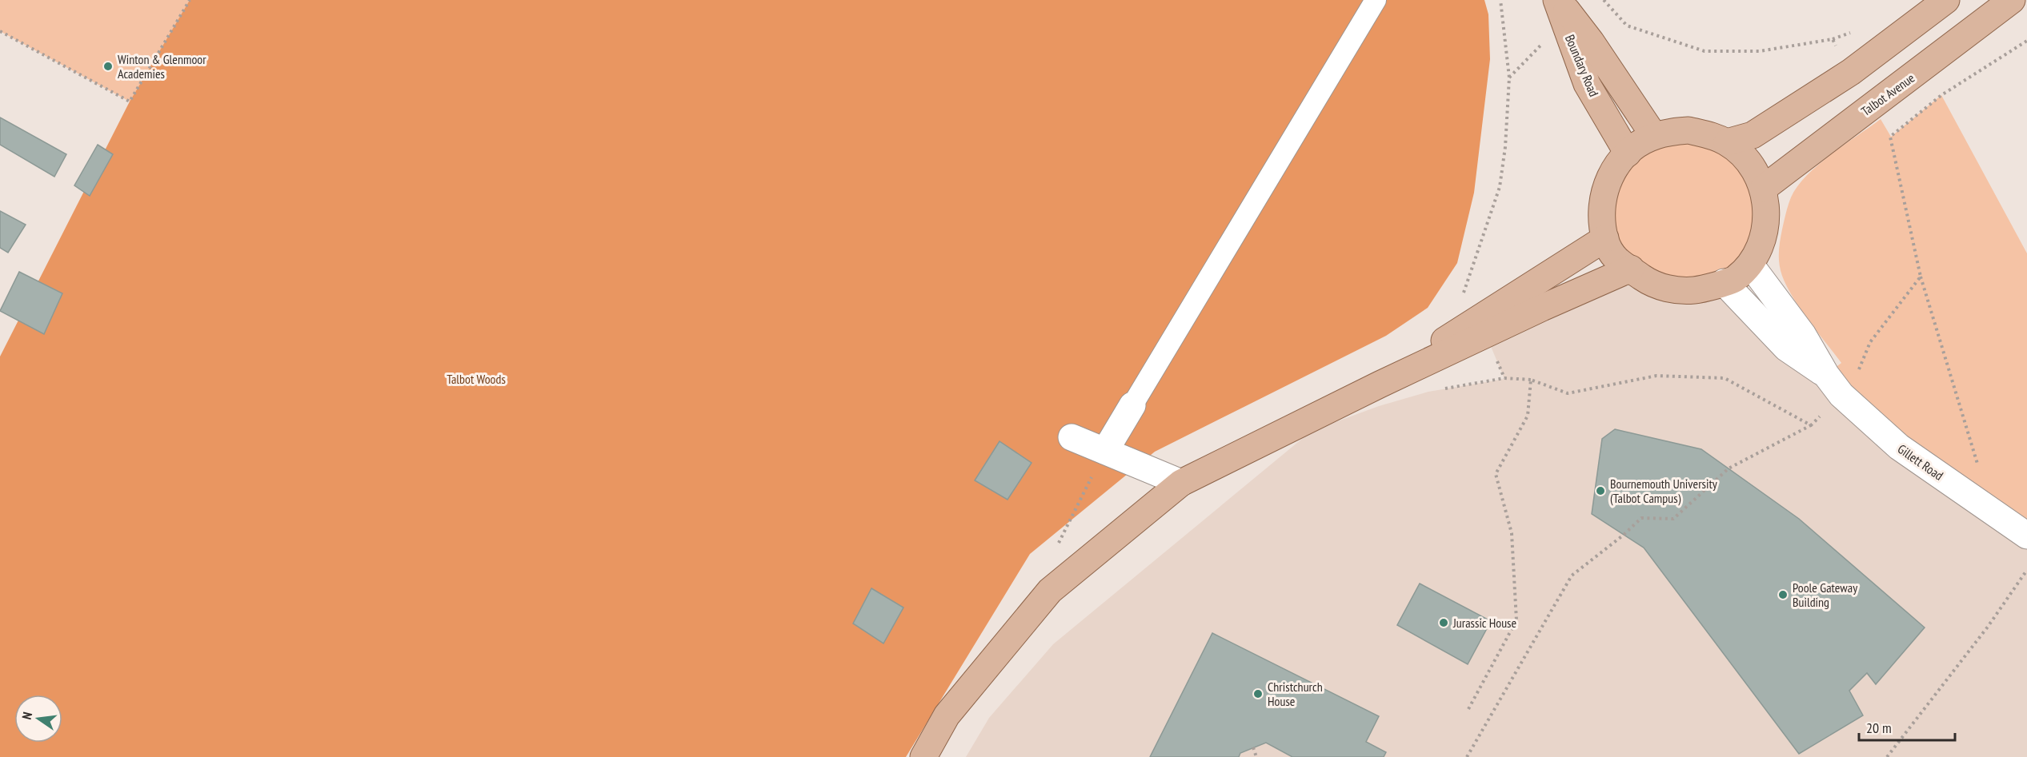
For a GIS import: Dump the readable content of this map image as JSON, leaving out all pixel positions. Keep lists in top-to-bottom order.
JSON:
{
  "streets": {
    "main road": ["Boundary Road", "Talbot Avenue"],
    "street": ["Gillett Road"]
  },
  "crossings": [
    ["Boundary Road", "Talbot Avenue"],
    ["Boundary Road", "Gillett Road"],
    ["Talbot Avenue", "Gillett Road"]
  ],
  "parks": ["Talbot Woods"],
  "places": [
    "Winton & Glenmoor Academies",
    "Bournemouth University (Talbot Campus)",
    "Poole Gateway Building",
    "Jurassic House",
    "Christchurch House"
  ],
  "scale_bar": "20 m",
  "north": "left"
}
